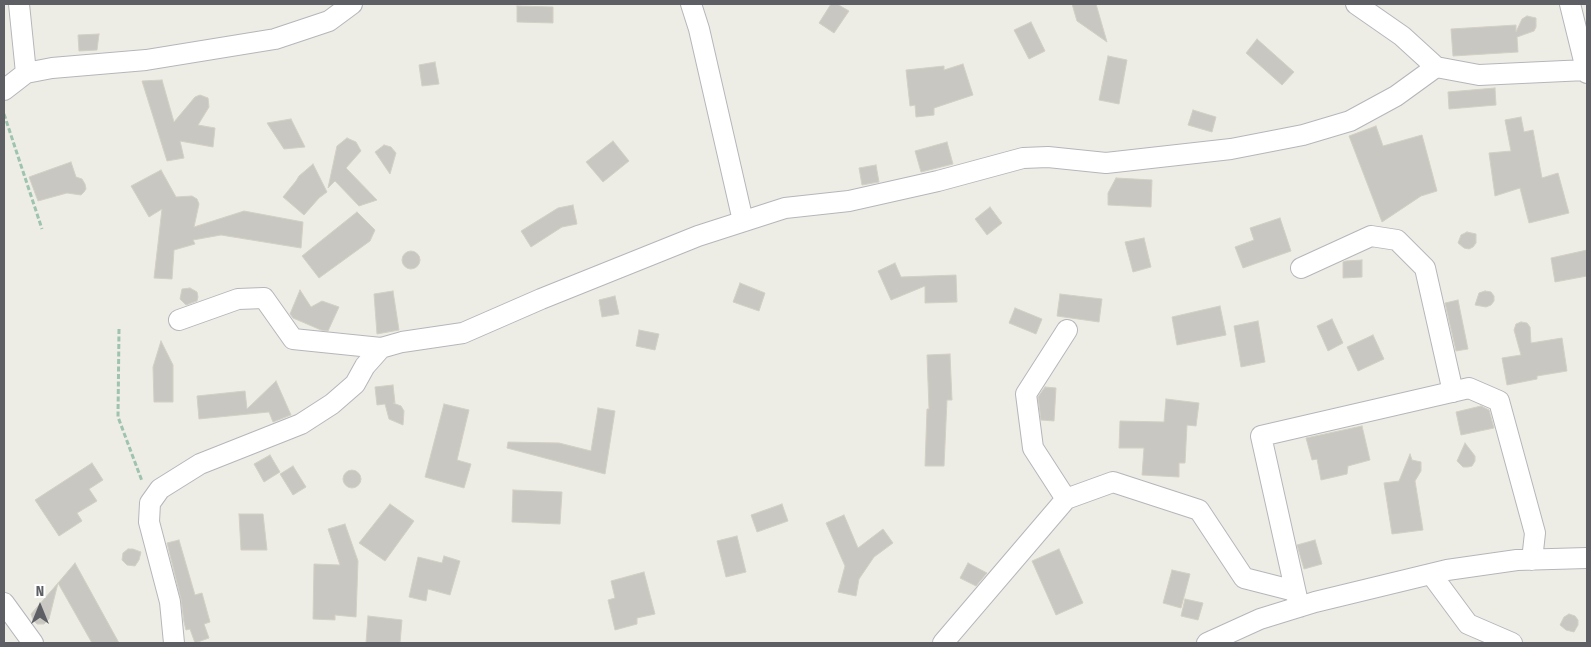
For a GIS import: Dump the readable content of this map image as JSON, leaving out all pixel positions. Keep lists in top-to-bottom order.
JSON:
{
  "north": "top"
}
